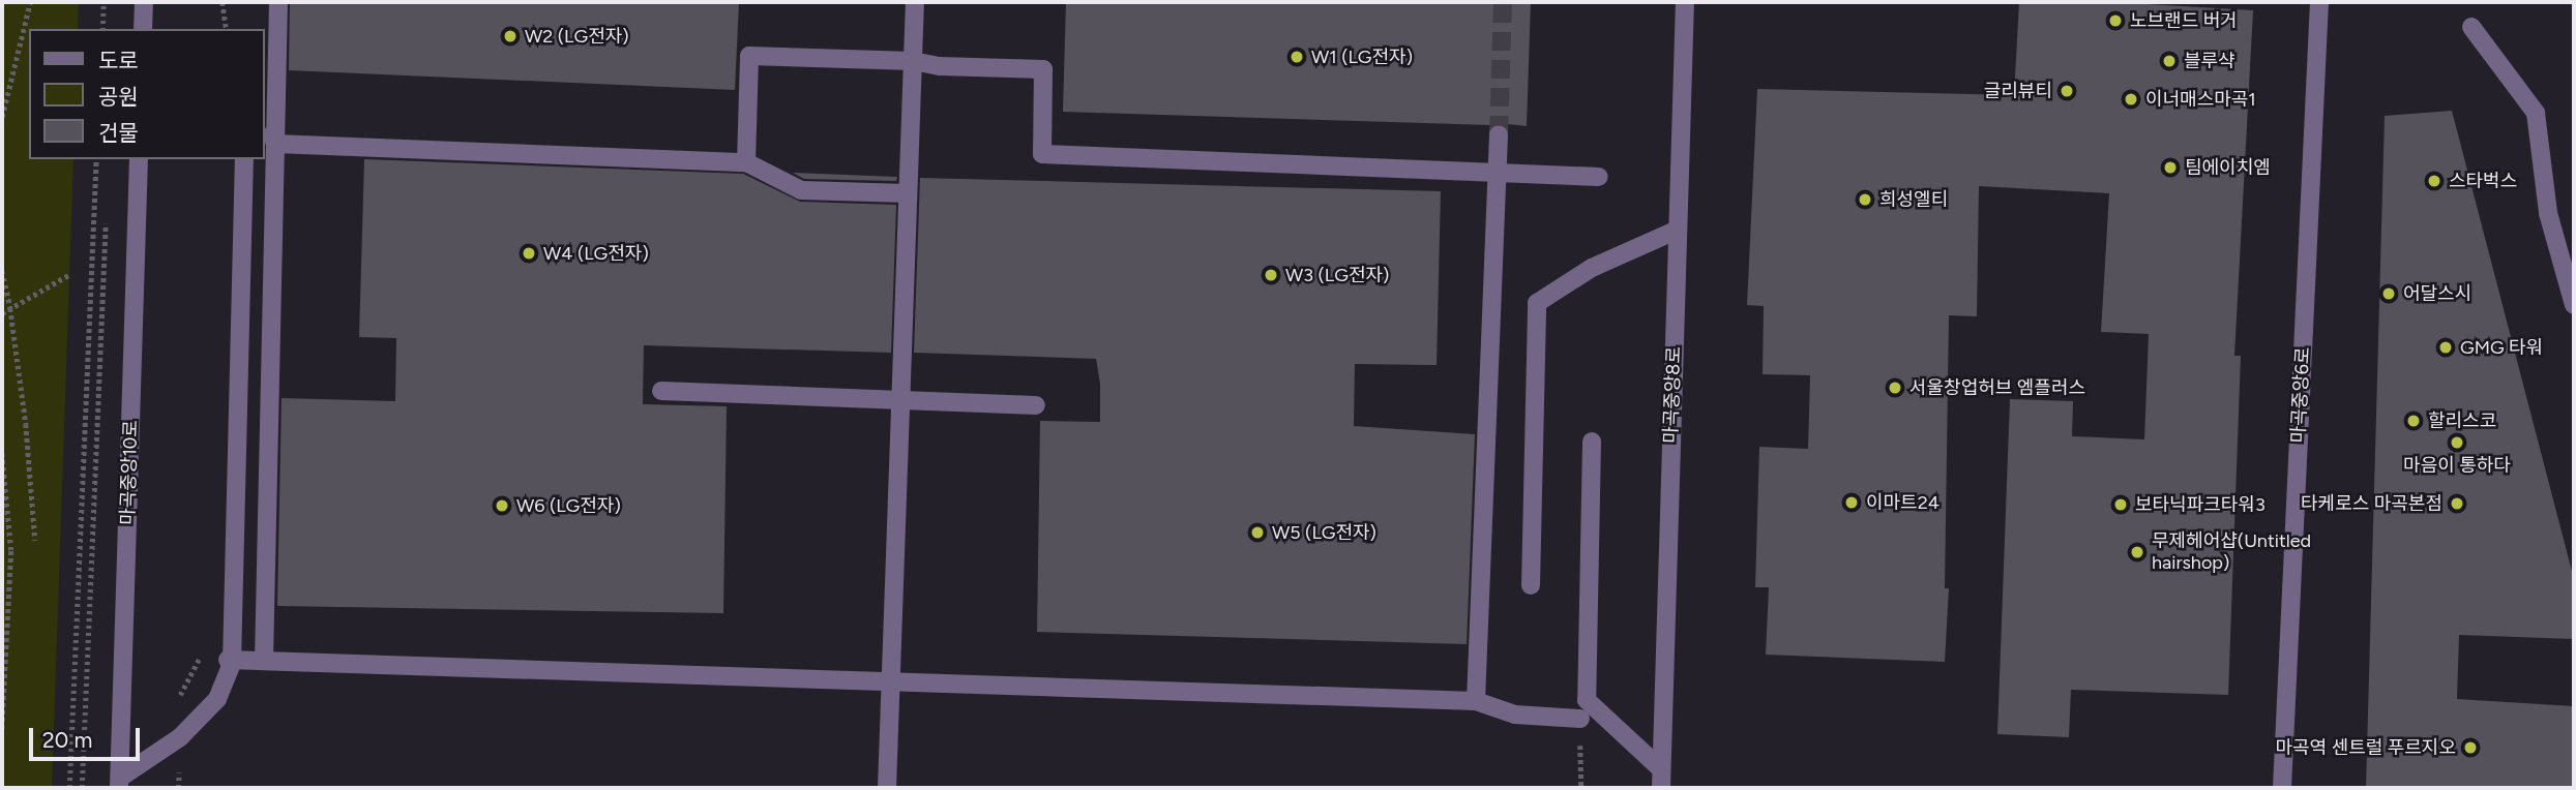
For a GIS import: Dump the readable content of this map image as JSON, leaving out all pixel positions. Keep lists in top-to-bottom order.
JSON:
{
  "streets": {
    "street": ["마곡중앙8로", "마곡중앙6로", "마곡중앙10로"]
  },
  "places": [
    "노브랜드 버거",
    "W2 (LG전자)",
    "W1 (LG전자)",
    "블루샥",
    "글리뷰티",
    "이너매스마곡1",
    "팀에이치엠",
    "스타벅스",
    "희성엘티",
    "W4 (LG전자)",
    "W3 (LG전자)",
    "어달스시",
    "GMG 타워",
    "서울창업허브 엠플러스",
    "할리스코",
    "마음이 통하다",
    "이마트24",
    "타케로스 마곡본점",
    "보타닉파크타워3",
    "W6 (LG전자)",
    "W5 (LG전자)",
    "무제헤어샵(Untitled hairshop)",
    "마곡역 센트럴 푸르지오"
  ],
  "legend": ["도로", "공원", "건물"],
  "scale_bar": "20 m"
}
